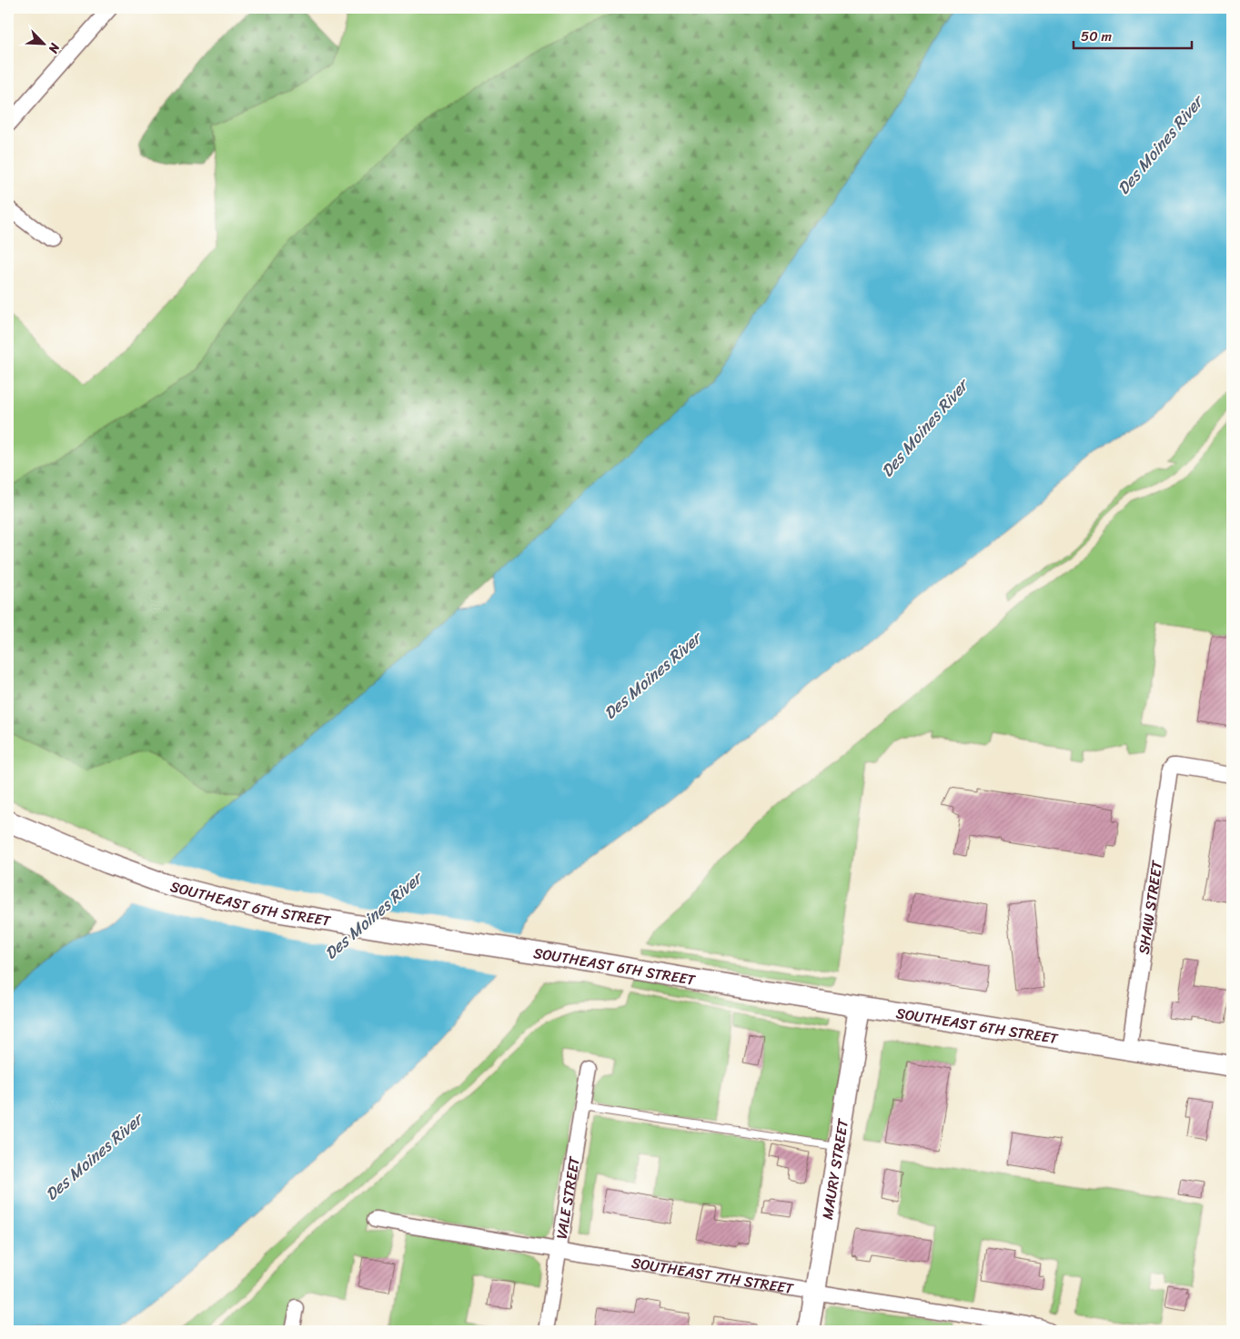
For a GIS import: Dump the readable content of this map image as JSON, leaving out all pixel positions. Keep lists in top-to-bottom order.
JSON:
{
  "streets": {
    "main road": ["SOUTHEAST 6TH STREET", "MAURY STREET"],
    "street": ["SHAW STREET", "VALE STREET", "SOUTHEAST 7TH STREET"]
  },
  "crossings": [
    ["SOUTHEAST 6TH STREET", "SHAW STREET"],
    ["SOUTHEAST 6TH STREET", "MAURY STREET"],
    ["MAURY STREET", "SOUTHEAST 7TH STREET"],
    ["VALE STREET", "SOUTHEAST 7TH STREET"]
  ],
  "water": ["Des Moines River"],
  "scale_bar": "50 m",
  "north": "bottom right"
}
